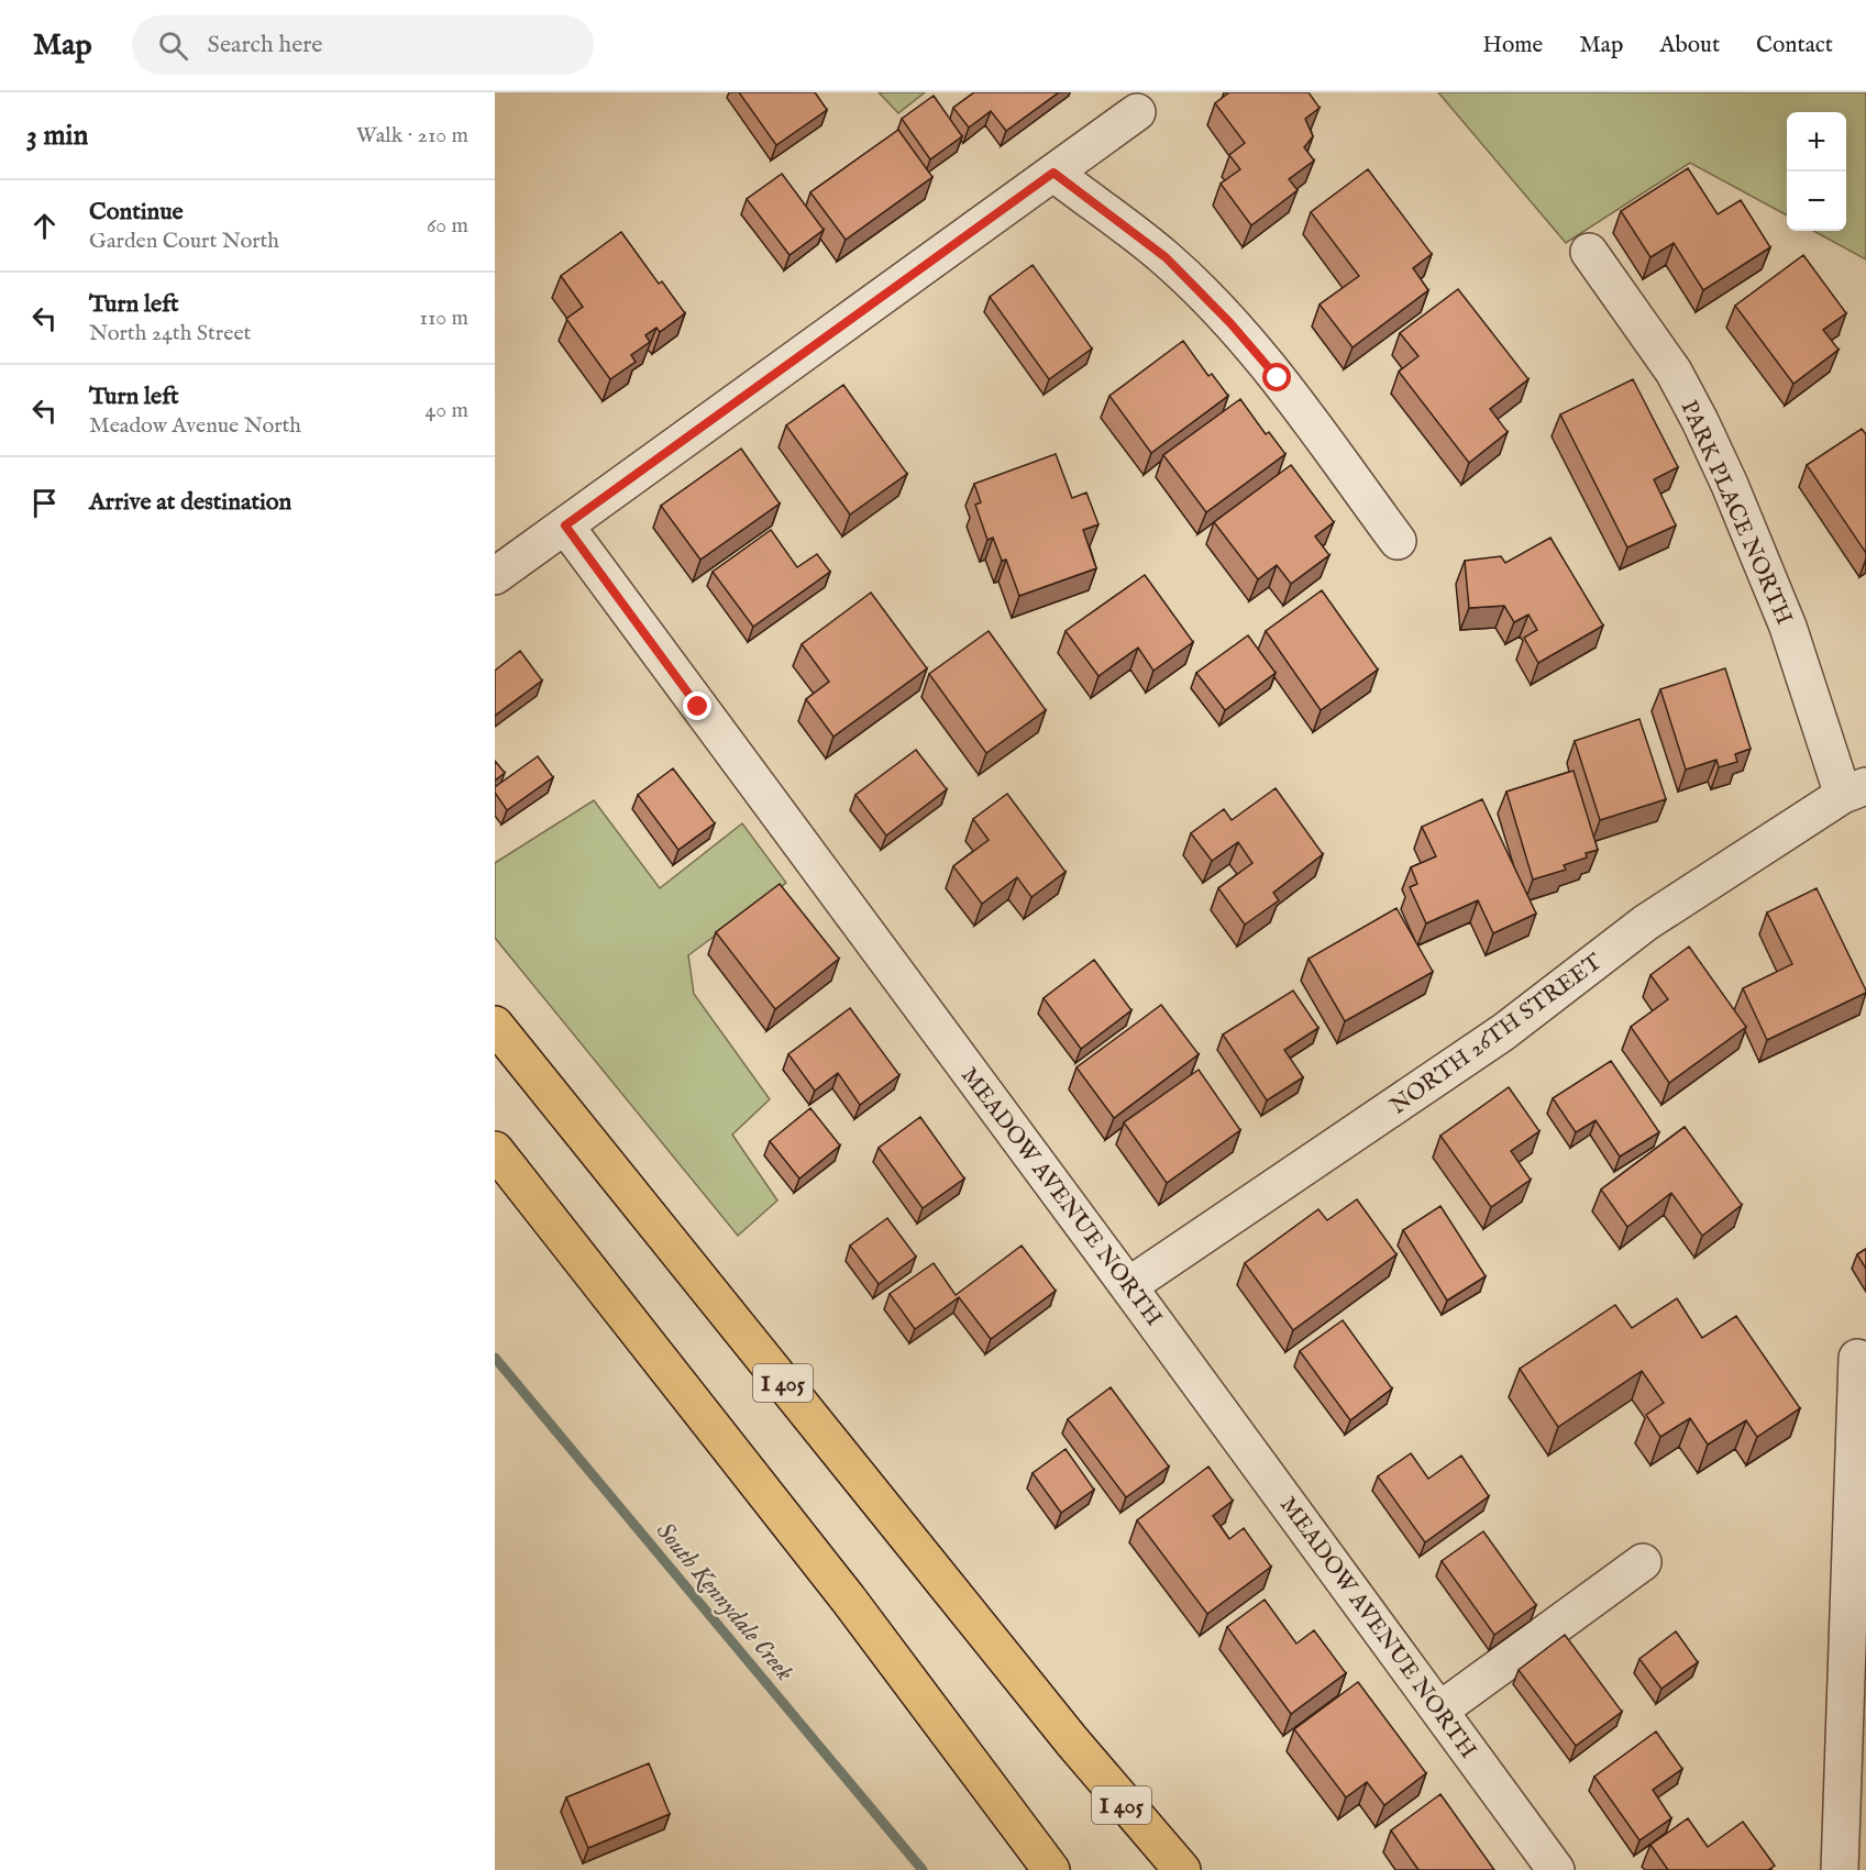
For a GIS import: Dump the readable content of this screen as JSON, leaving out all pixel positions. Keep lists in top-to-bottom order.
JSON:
{
  "streets": {
    "highway": ["I 405"],
    "street": ["PARK PLACE NORTH", "NORTH 26TH STREET", "MEADOW AVENUE NORTH"]
  },
  "crossings": [
    ["PARK PLACE NORTH", "NORTH 26TH STREET"],
    ["NORTH 26TH STREET", "MEADOW AVENUE NORTH"]
  ],
  "water": ["South Kennydale Creek"],
  "page": {
    "header": "Map",
    "search": "Search here",
    "nav": [
      "Home",
      "Map",
      "About",
      "Contact"
    ],
    "heading": ["3 min", "Walk · 210 m"],
    "map_buttons": ["+", "−"],
    "list": [
      ["Continue", "Garden Court North", "60 m"],
      ["Turn left", "North 24th Street", "110 m"],
      ["Turn left", "Meadow Avenue North", "40 m"],
      "Arrive at destination"
    ]
  }
}
